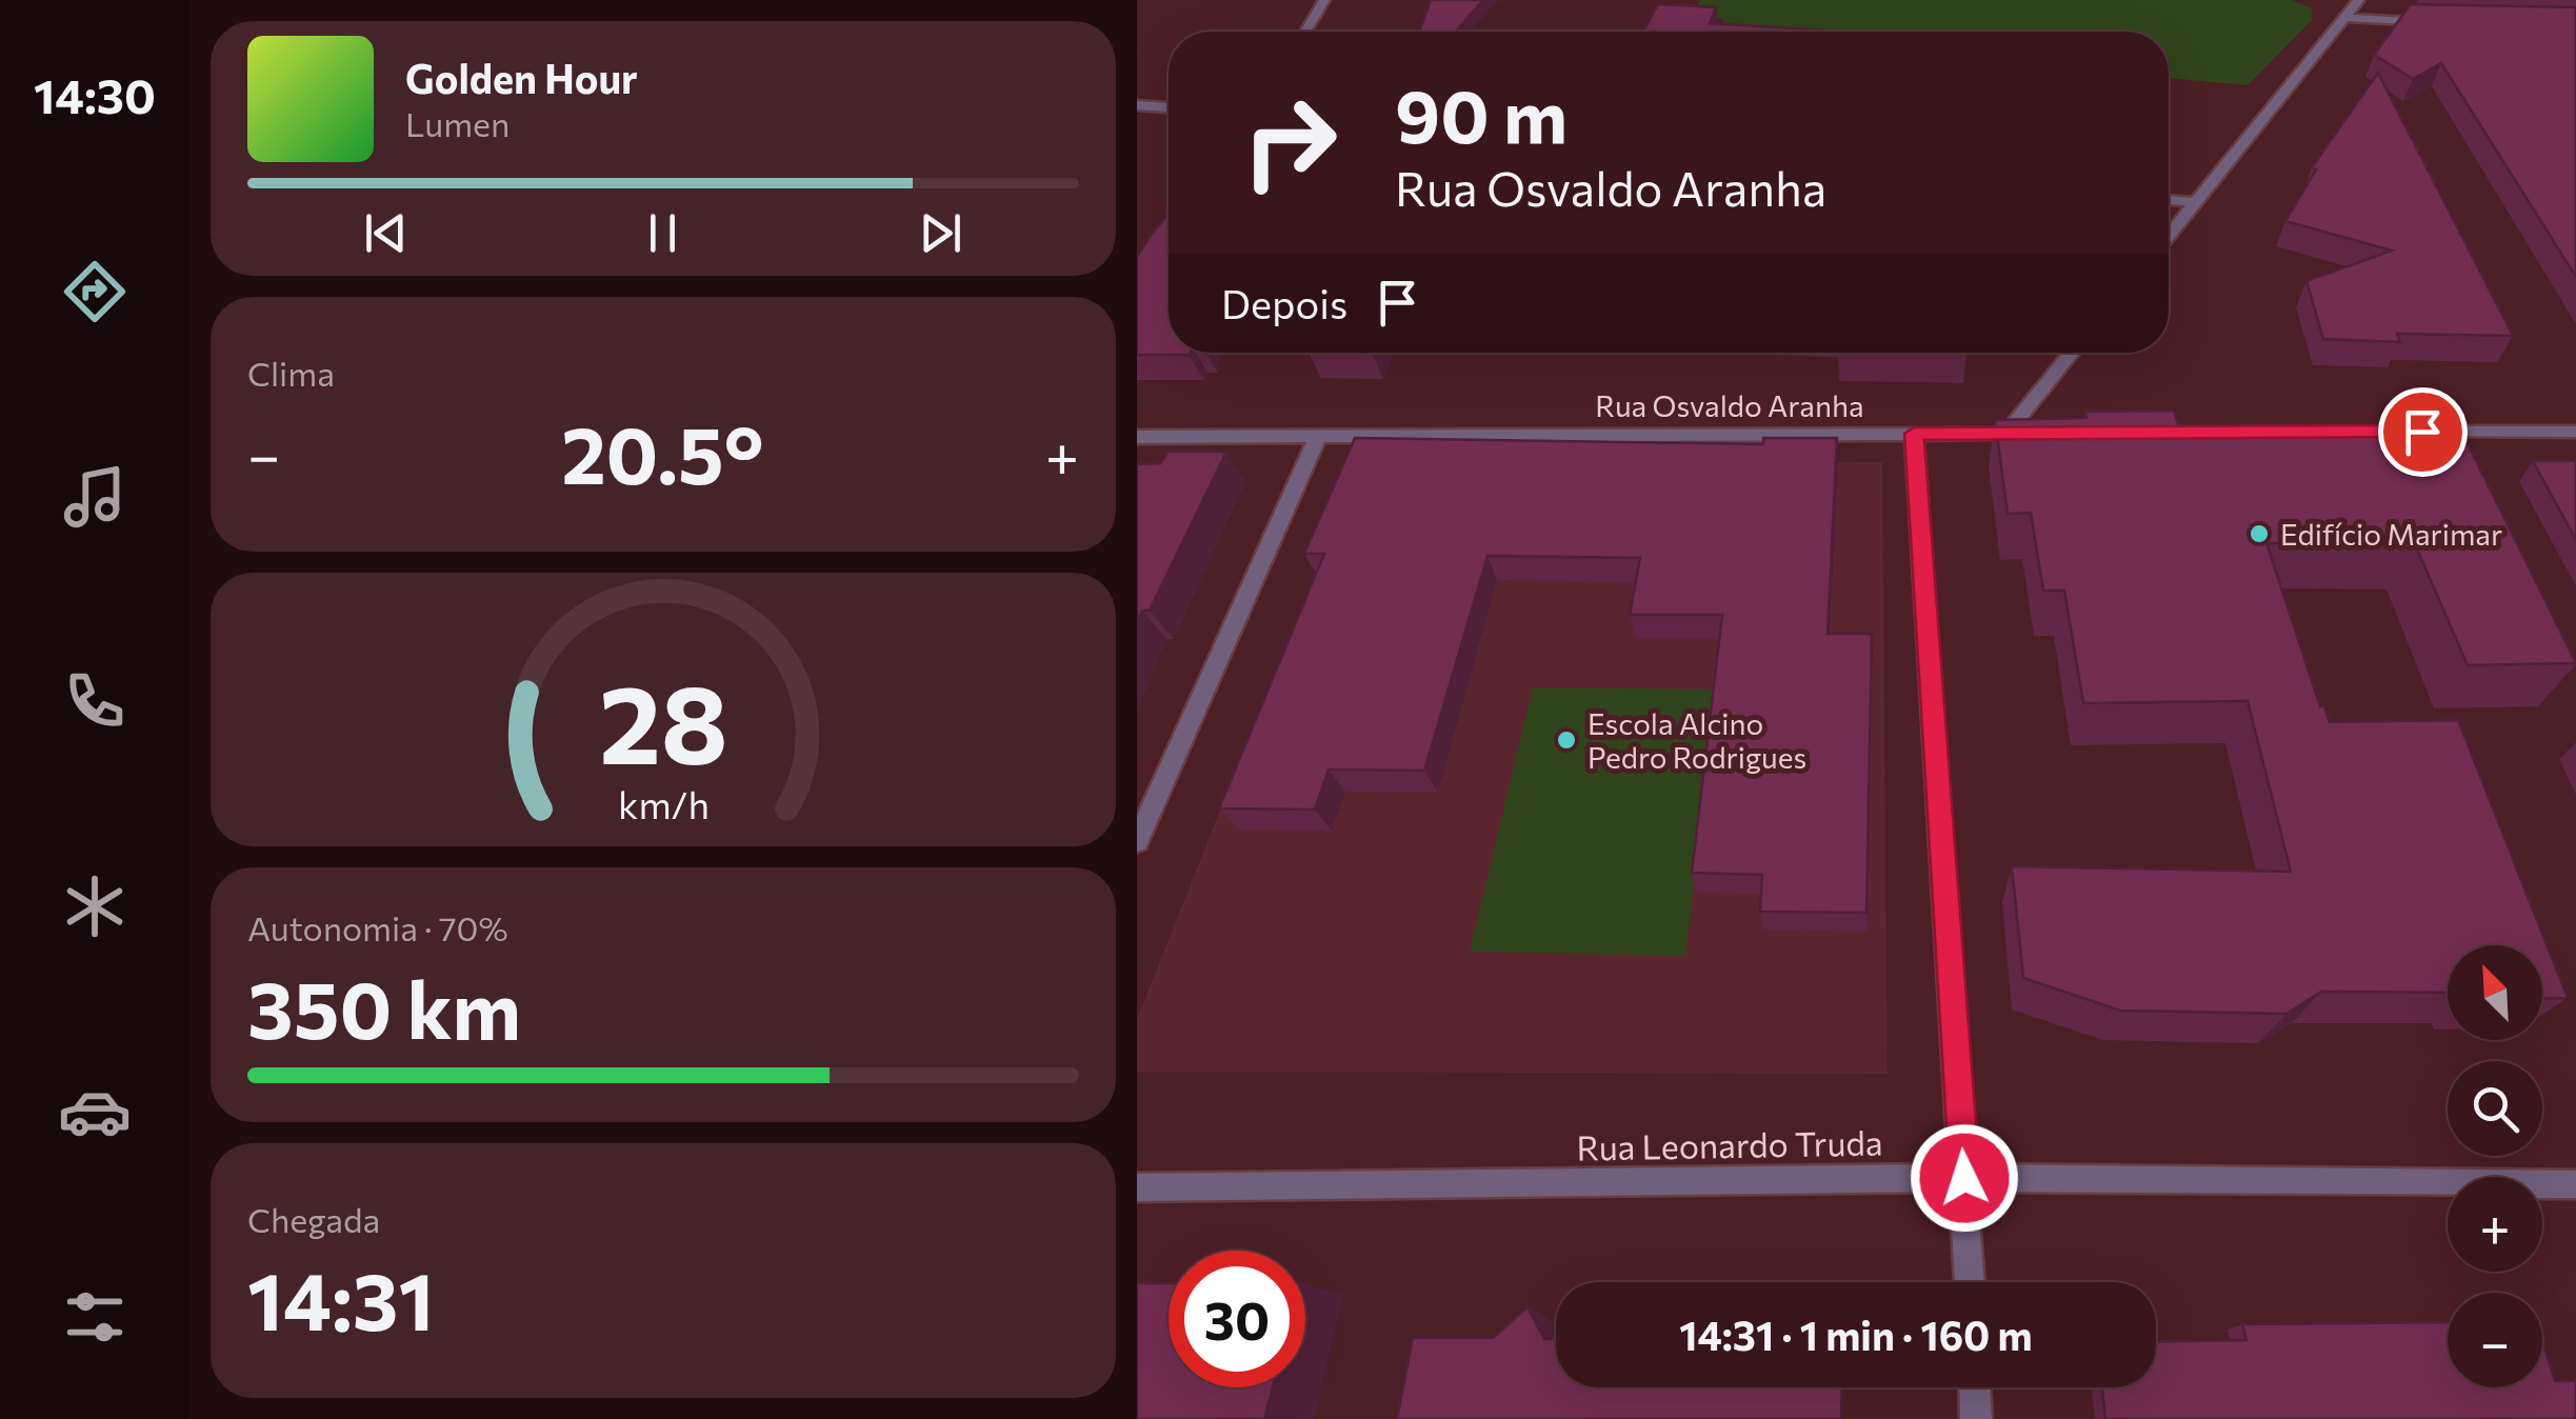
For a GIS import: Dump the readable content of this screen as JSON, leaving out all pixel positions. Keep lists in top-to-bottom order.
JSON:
{
  "streets": {
    "street": ["Rua Osvaldo Aranha", "Rua Leonardo Truda"]
  },
  "places": ["Edifício Marimar", "Escola Alcino Pedro Rodrigues"],
  "north": "top left",
  "page": {
    "tabs": "14:30",
    "turn": ["90 m", "Rua Osvaldo Aranha"],
    "song": ["Golden Hour", "Lumen"],
    "then": "Depois",
    "tile": [
      "Clima",
      ["Autonomia · 70%", "350 km"],
      ["Chegada", "14:31"]
    ],
    "heat": ["−", "20.5°", "+"],
    "map_buttons": ["+", "−"],
    "limit": "30",
    "trip": "14:31 · 1 min · 160 m",
    "gauge": ["28", "km/h"]
  }
}
